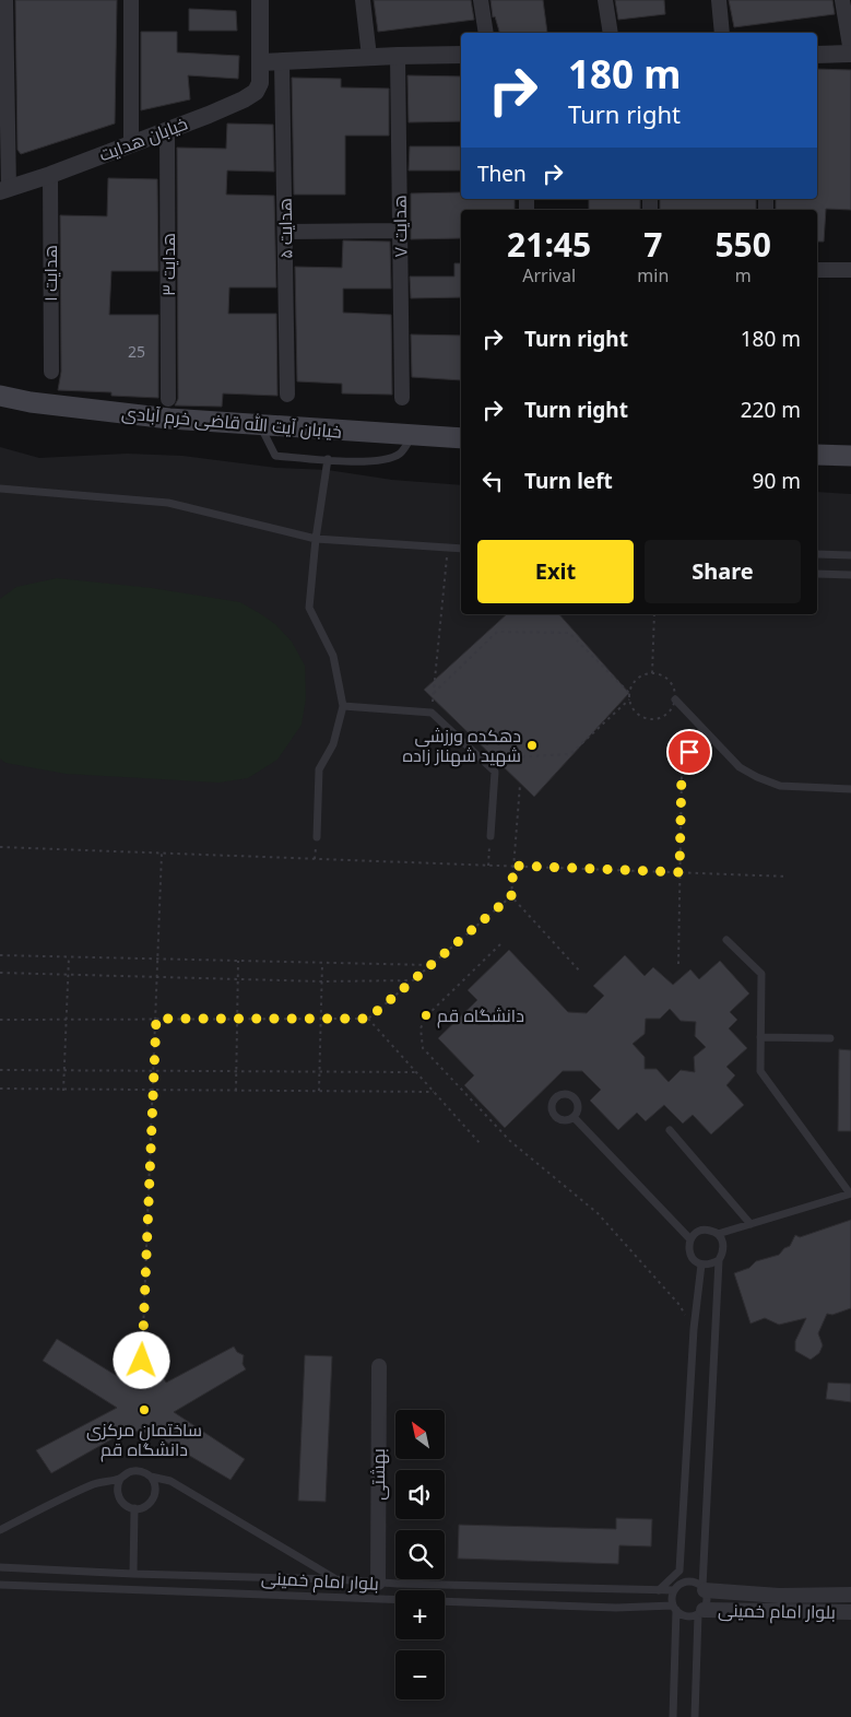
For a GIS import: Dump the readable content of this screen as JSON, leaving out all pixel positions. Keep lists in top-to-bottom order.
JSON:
{
  "streets": {
    "main road": ["خیابان آیت الله قاضی خرم آبادی"],
    "street": [
      "خیابان هدایت",
      "هدایت ۷",
      "هدایت ۵",
      "هدایت ۳",
      "هدایت ۱",
      "بهشتی",
      "بلوار امام خمینی"
    ]
  },
  "crossings": [
    ["خیابان هدایت", "هدایت ۳"],
    ["خیابان هدایت", "هدایت ۱"],
    ["بهشتی", "بلوار امام خمینی"]
  ],
  "places": ["دهکده ورزشی شهید شهناز زاده", "دانشگاه قم", "ساختمان مرکزی دانشگاه قم"],
  "house_numbers": ["25"],
  "north": "top left",
  "page": {
    "turn": ["180 m", "Turn right"],
    "then": "Then",
    "eta": [
      "21:45",
      "Arrival",
      "7",
      "min",
      "550",
      "m"
    ],
    "list": [
      {
        "name": "Turn right",
        "value": "180 m"
      },
      {
        "name": "Turn right",
        "value": "220 m"
      },
      {
        "name": "Turn left",
        "value": "90 m"
      }
    ],
    "buttons": ["Exit", "Share"],
    "map_buttons": ["+", "−"]
  }
}
